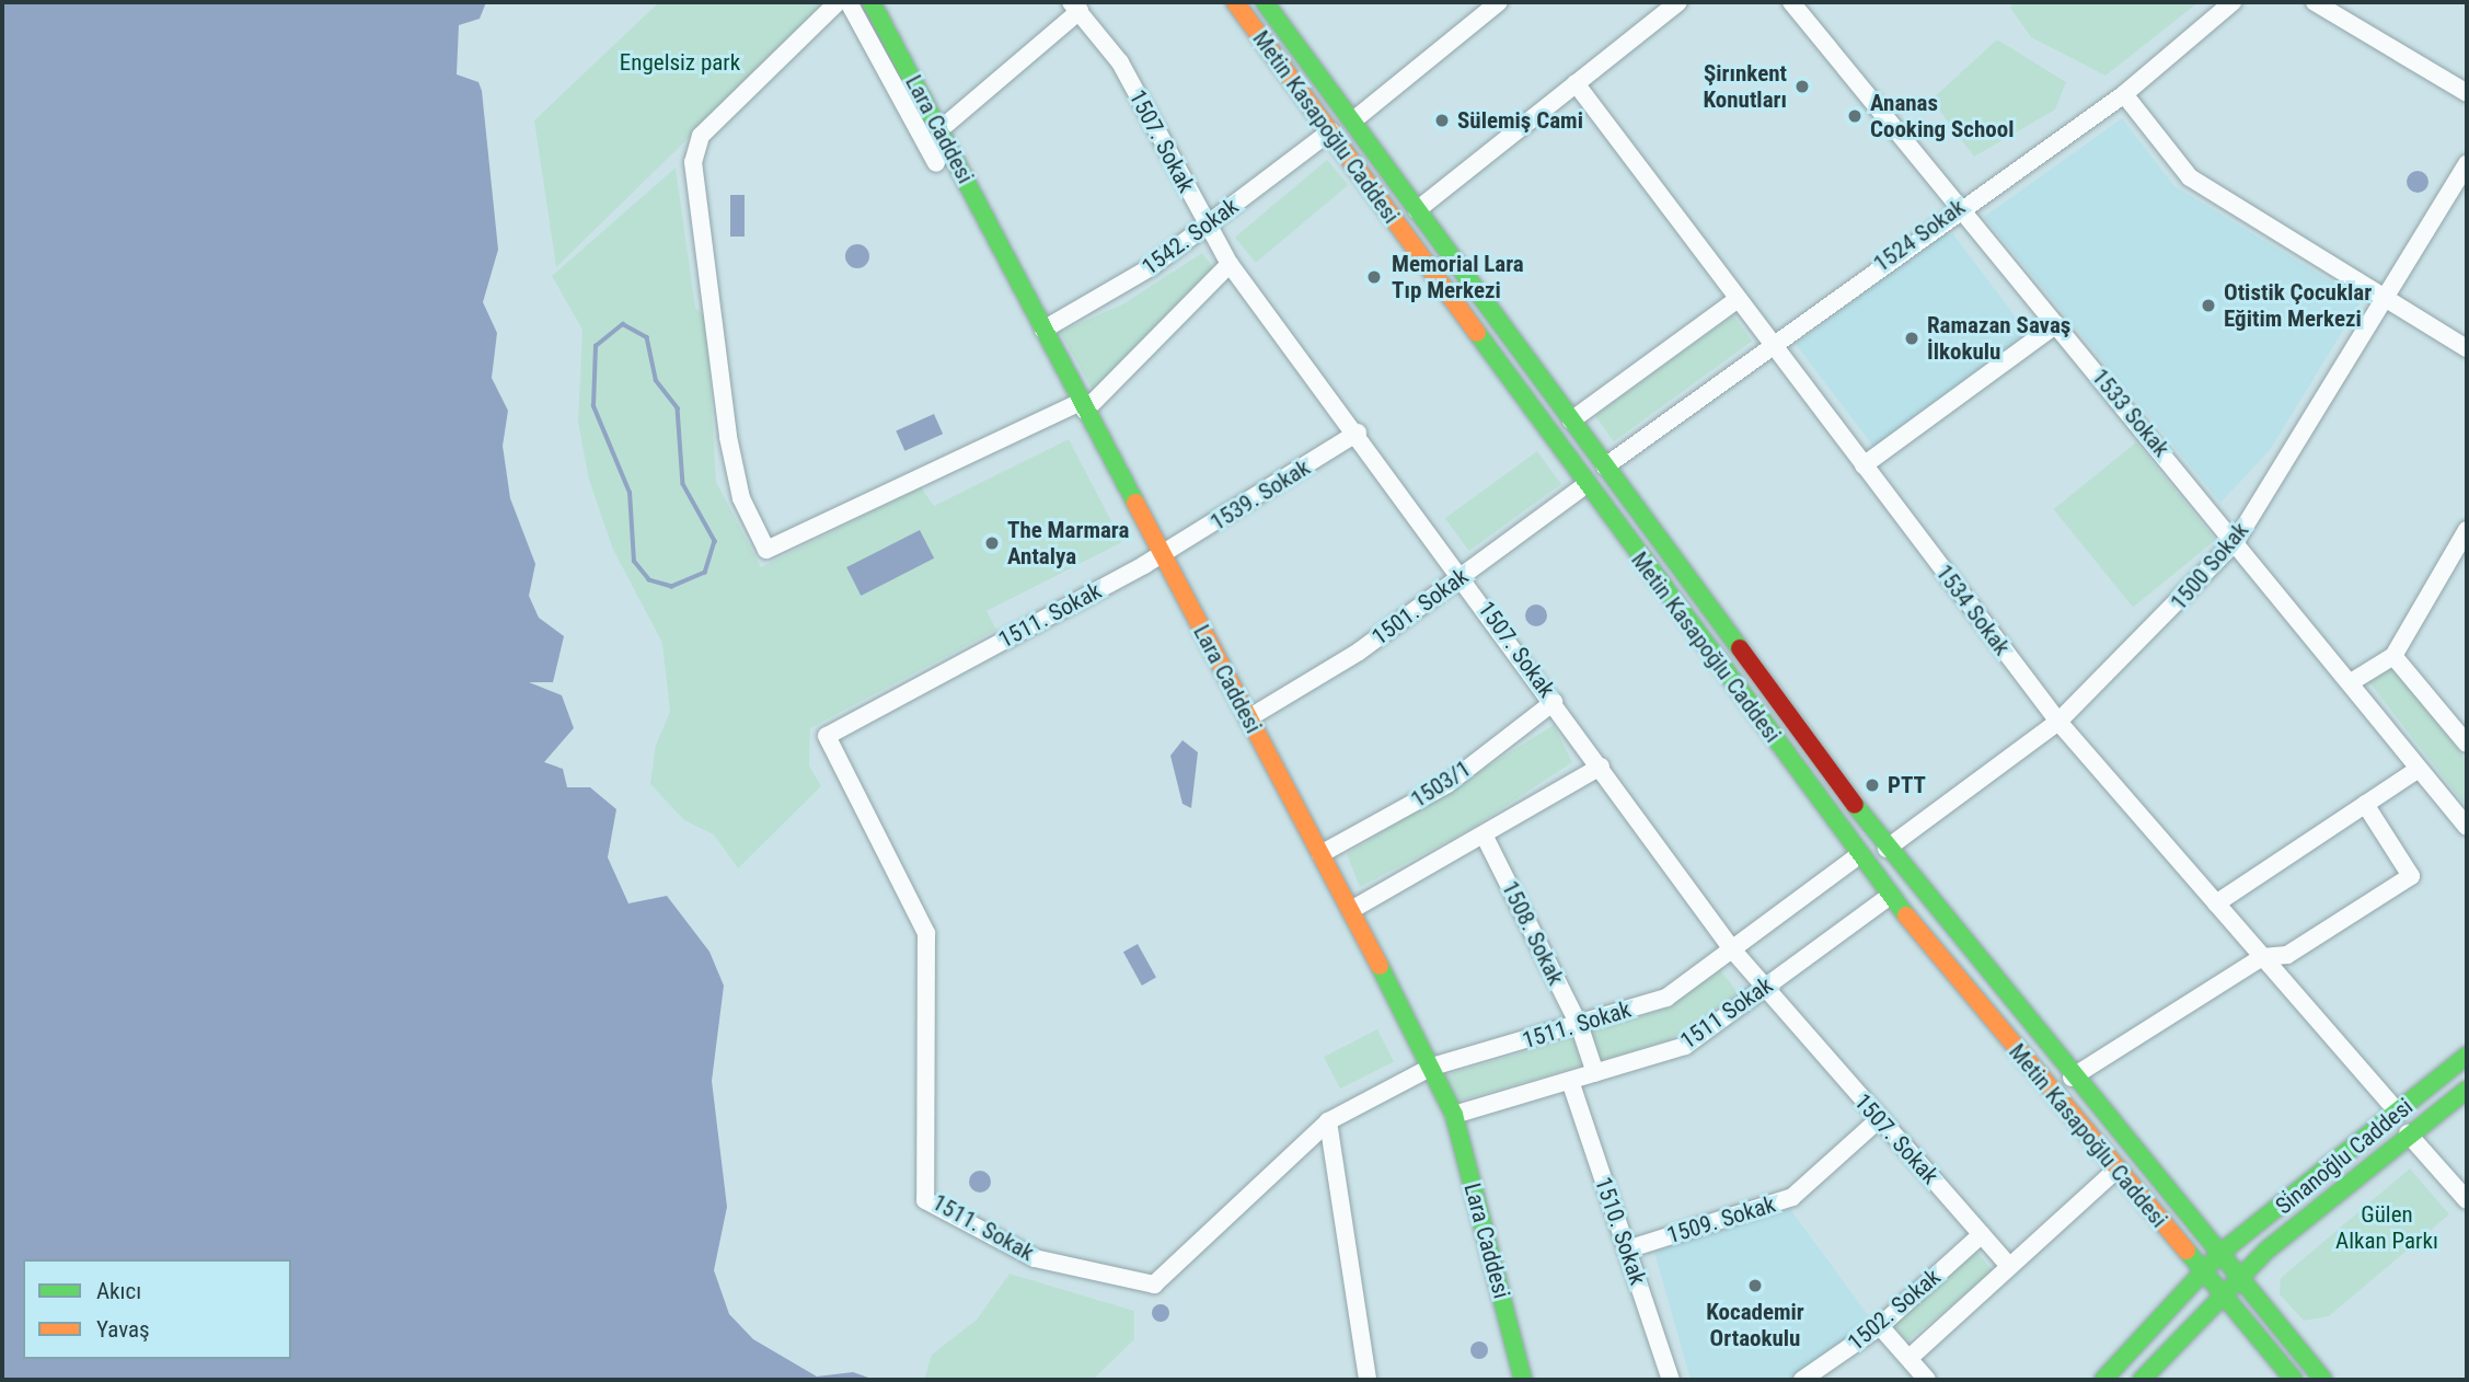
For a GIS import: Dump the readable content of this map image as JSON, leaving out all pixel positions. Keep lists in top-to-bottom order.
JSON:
{
  "streets": {
    "main road": ["Metin Kasapoğlu Caddesi", "Lara Caddesi", "Si̇nanoğlu Caddesi"],
    "street": [
      "1507. Sokak",
      "1524 Sokak",
      "1542. Sokak",
      "1533 Sokak",
      "1539. Sokak",
      "1500 Sokak",
      "1501. Sokak",
      "1534 Sokak",
      "1511. Sokak",
      "1503/1",
      "1508. Sokak",
      "1511 Sokak",
      "1509. Sokak",
      "1510. Sokak",
      "1502. Sokak"
    ]
  },
  "crossings": [
    ["Metin Kasapoğlu Caddesi", "1524 Sokak"],
    ["Metin Kasapoğlu Caddesi", "1542. Sokak"],
    ["Metin Kasapoğlu Caddesi", "1500 Sokak"],
    ["Metin Kasapoğlu Caddesi", "1501. Sokak"],
    ["Metin Kasapoğlu Caddesi", "1511. Sokak"],
    ["Metin Kasapoğlu Caddesi", "1511 Sokak"],
    ["Metin Kasapoğlu Caddesi", "Si̇nanoğlu Caddesi"],
    ["Lara Caddesi", "1542. Sokak"],
    ["Lara Caddesi", "1539. Sokak"],
    ["Lara Caddesi", "1501. Sokak"],
    ["Lara Caddesi", "1511. Sokak"],
    ["Lara Caddesi", "1503/1"],
    ["Lara Caddesi", "1511 Sokak"],
    ["1507. Sokak", "1542. Sokak"],
    ["1507. Sokak", "1539. Sokak"],
    ["1507. Sokak", "1501. Sokak"],
    ["1507. Sokak", "1511. Sokak"],
    ["1507. Sokak", "1503/1"],
    ["1507. Sokak", "1511 Sokak"],
    ["1507. Sokak", "1509. Sokak"],
    ["1507. Sokak", "1502. Sokak"],
    ["1524 Sokak", "1533 Sokak"],
    ["1524 Sokak", "1534 Sokak"],
    ["1533 Sokak", "1500 Sokak"],
    ["1539. Sokak", "1511. Sokak"],
    ["1500 Sokak", "1534 Sokak"],
    ["1534 Sokak", "Si̇nanoğlu Caddesi"],
    ["1511. Sokak", "1508. Sokak"],
    ["1508. Sokak", "1511 Sokak"],
    ["1511 Sokak", "1510. Sokak"],
    ["1509. Sokak", "1510. Sokak"]
  ],
  "parks": ["Engelsiz park", "Gülen Alkan Parkı"],
  "places": [
    "Şirınkent Konutları",
    "Ananas Cooking School",
    "Sülemiş Cami",
    "Memorial Lara Tıp Merkezi",
    "Otistik Çocuklar Eğitim Merkezi",
    "Ramazan Savaş İlkokulu",
    "The Marmara Antalya",
    "PTT",
    "Kocademir Ortaokulu"
  ],
  "legend": ["Akıcı", "Yavaş"]
}
